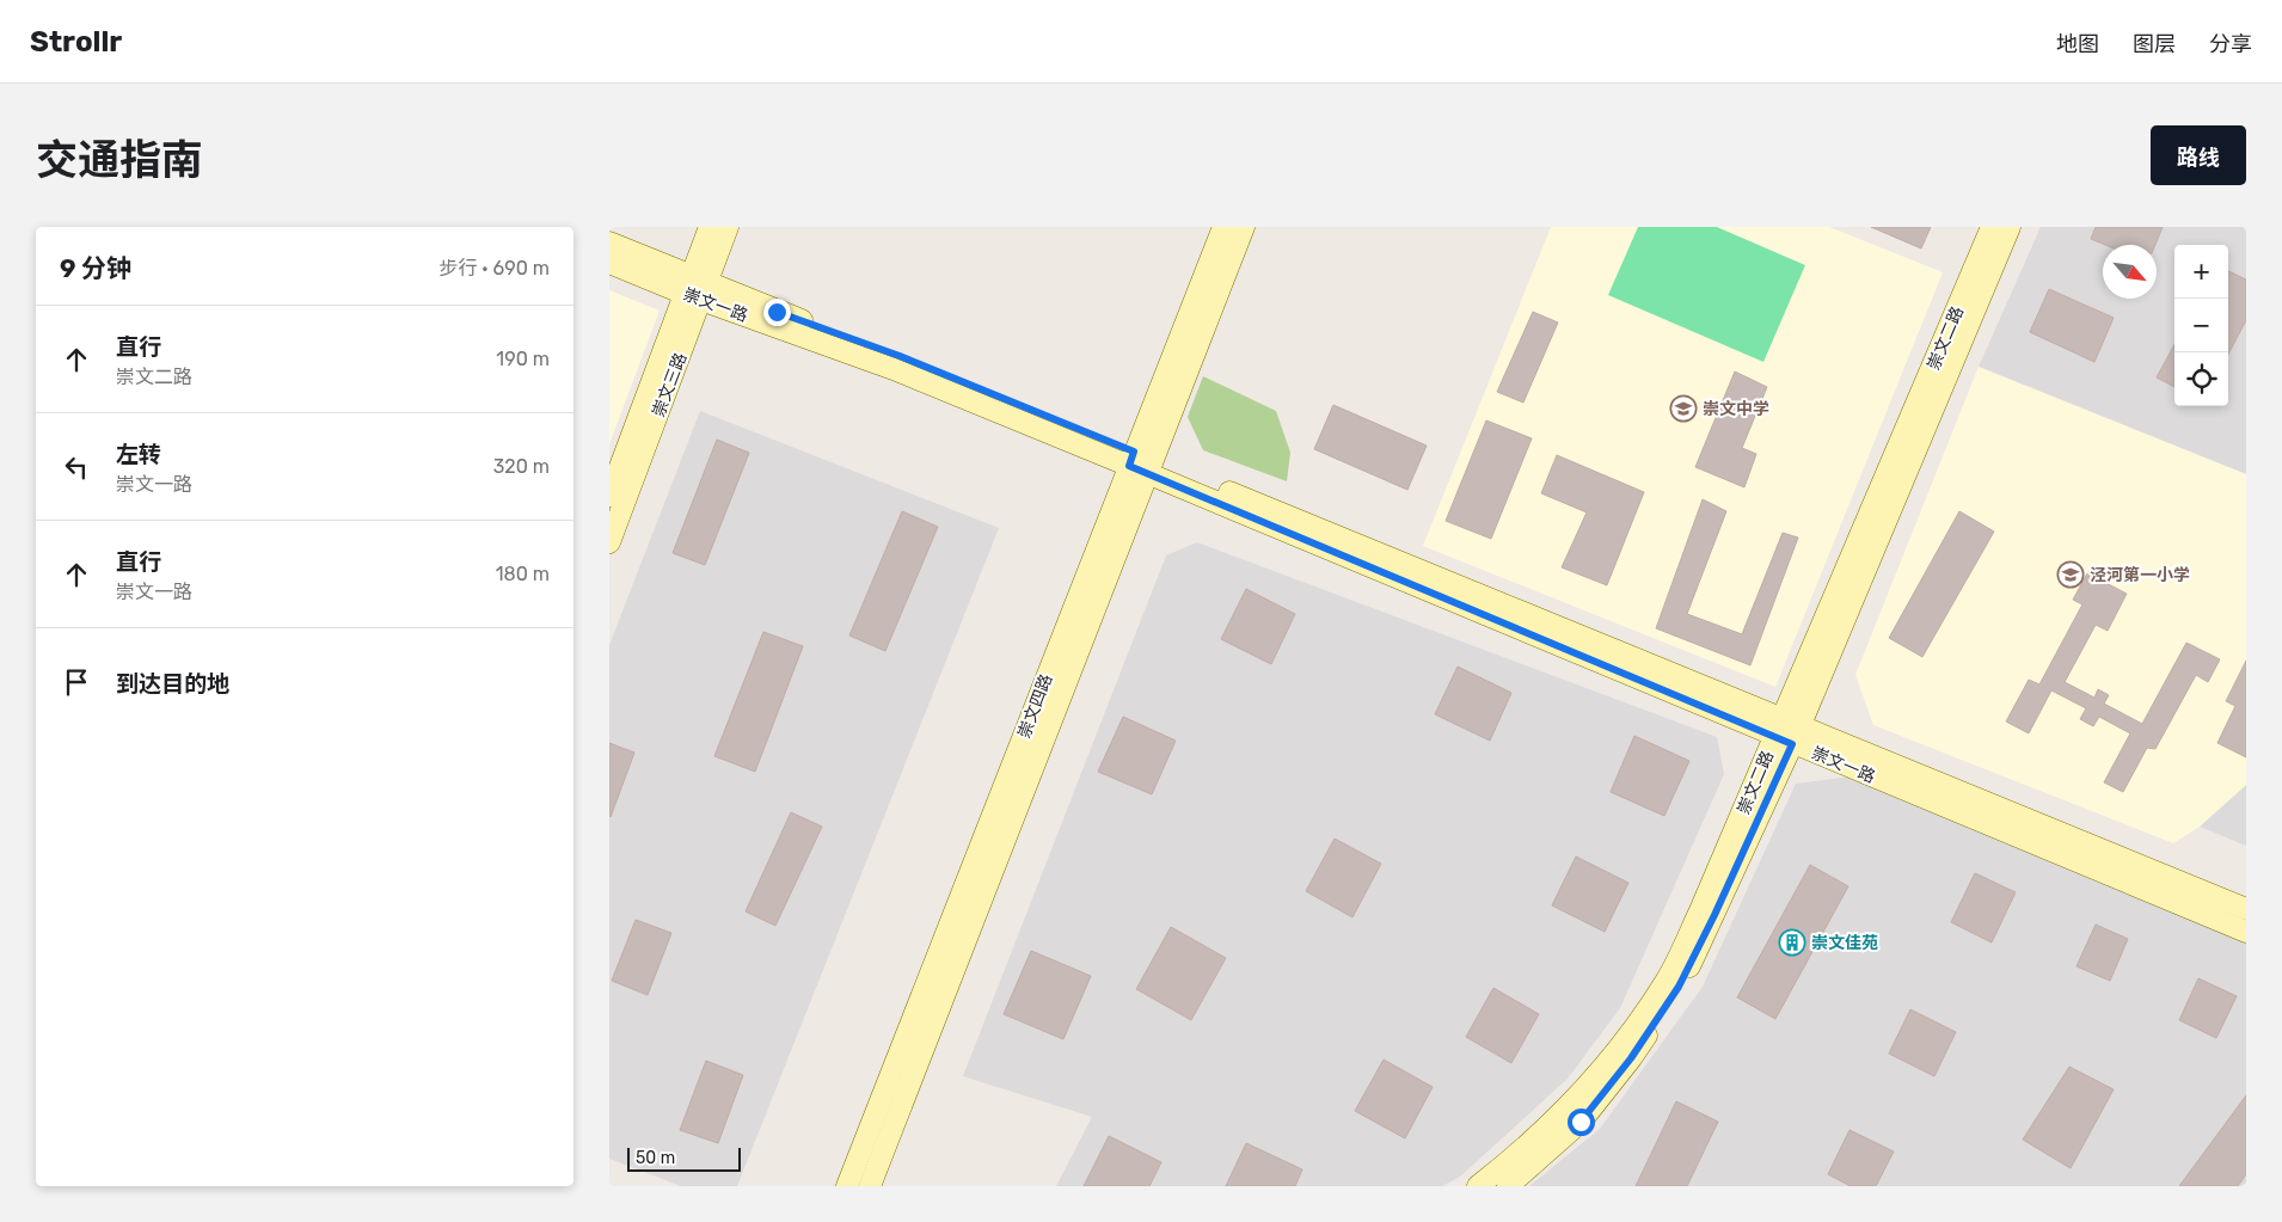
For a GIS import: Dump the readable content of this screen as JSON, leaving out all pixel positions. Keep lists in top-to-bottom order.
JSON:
{
  "streets": {
    "street": [
      "崇文一路",
      "崇文二路",
      "崇文三路",
      "崇文四路"
    ]
  },
  "crossings": [
    ["崇文一路", "崇文二路"],
    ["崇文一路", "崇文三路"],
    ["崇文一路", "崇文四路"]
  ],
  "places": {
    "school or university": ["崇文中学", "泾河第一小学"],
    "building": ["崇文佳苑"]
  },
  "scale_bar": "50 m",
  "north": "bottom right",
  "page": {
    "header": "Strollr",
    "nav": ["地图", "图层", "分享"],
    "title": "交通指南",
    "buttons": "路线",
    "heading": ["9 分钟", "步行 · 690 m"],
    "map_buttons": ["+", "−"],
    "list": [
      ["直行", "崇文二路", "190 m"],
      ["左转", "崇文一路", "320 m"],
      ["直行", "崇文一路", "180 m"],
      "到达目的地"
    ],
    "scale": "50 m"
  }
}
